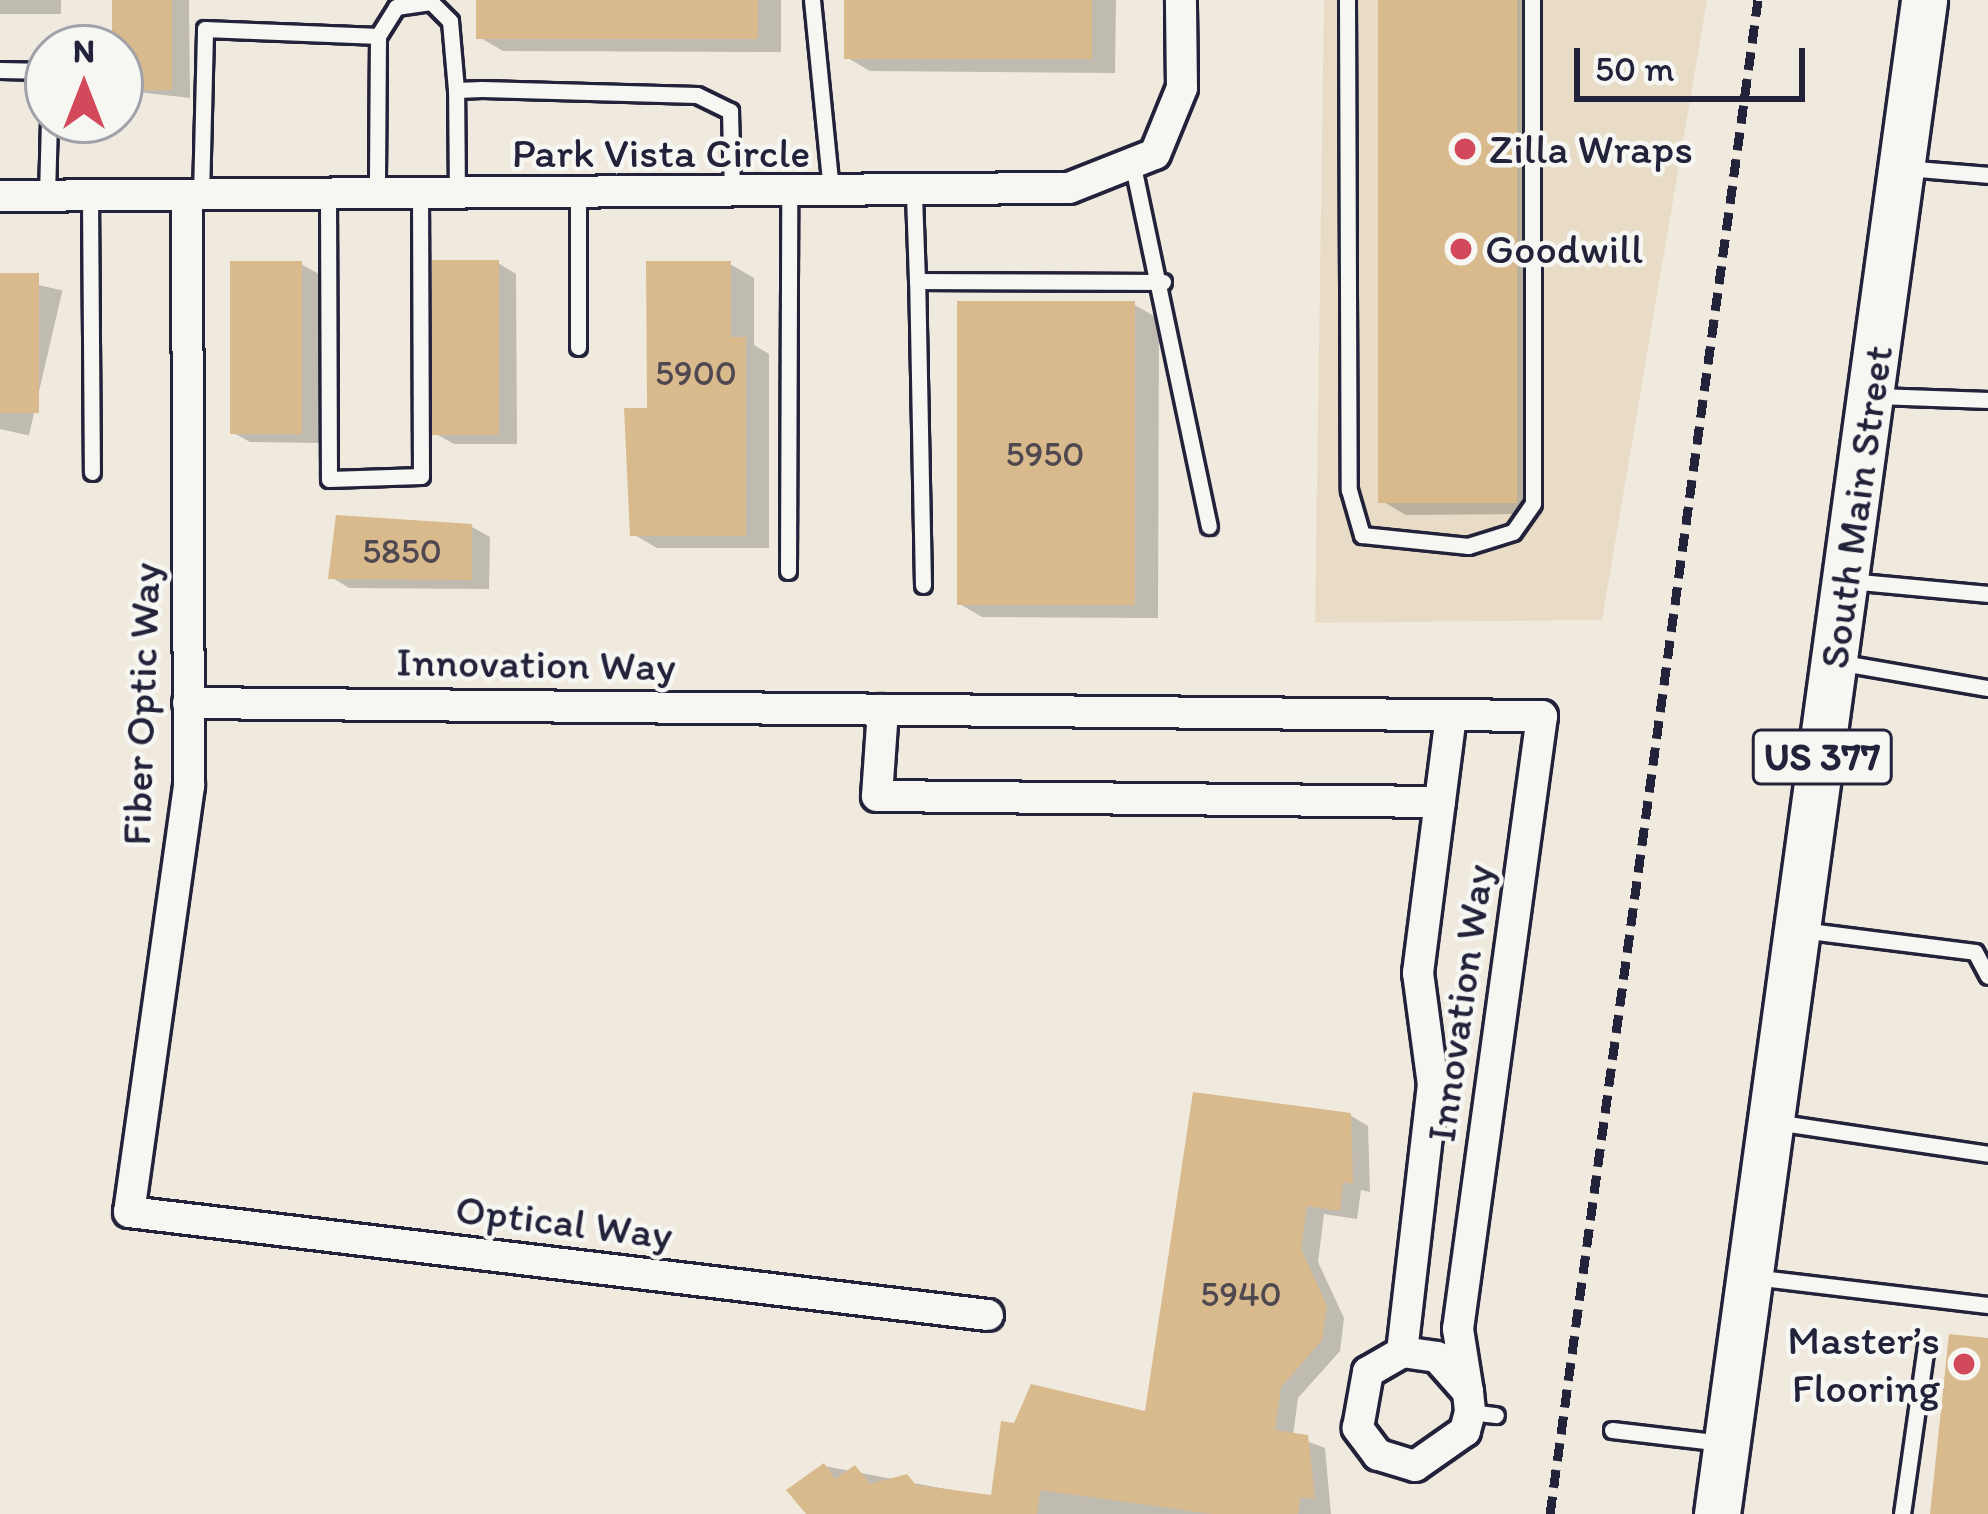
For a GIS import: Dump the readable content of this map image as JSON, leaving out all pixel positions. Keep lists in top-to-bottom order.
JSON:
{
  "streets": {
    "main road": ["South Main Street", "US 377"],
    "street": [
      "Park Vista Circle",
      "Innovation Way",
      "Fiber Optic Way",
      "Optical Way"
    ]
  },
  "crossings": [
    ["Park Vista Circle", "Fiber Optic Way"],
    ["Innovation Way", "Fiber Optic Way"],
    ["Fiber Optic Way", "Optical Way"]
  ],
  "places": ["Zilla Wraps", "Goodwill", "Master’s Flooring"],
  "house_numbers": [
    "5900",
    "5950",
    "5850",
    "5940"
  ],
  "scale_bar": "50 m",
  "north": "top"
}
